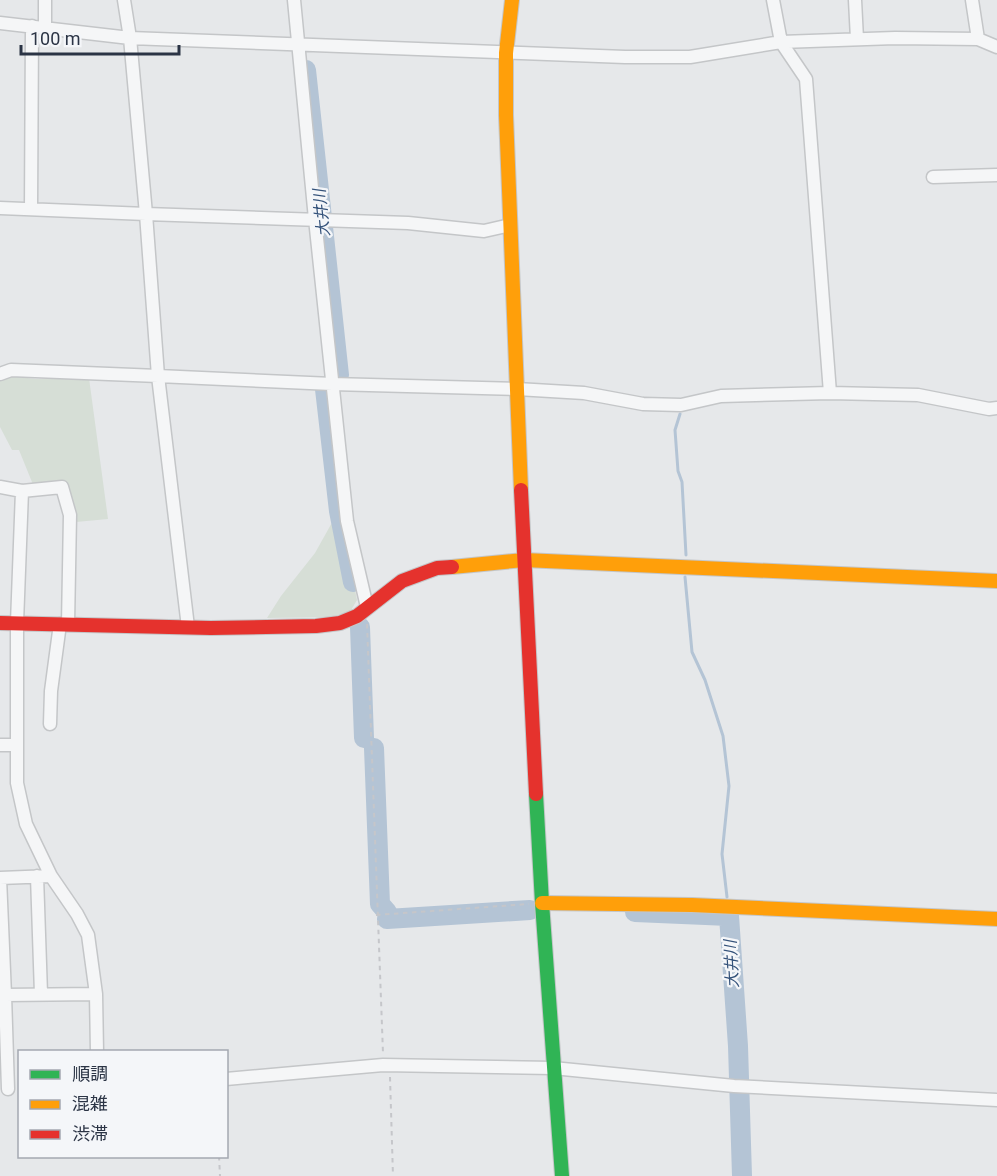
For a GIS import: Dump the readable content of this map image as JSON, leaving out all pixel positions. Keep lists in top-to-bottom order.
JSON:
{
  "water": ["大井川"],
  "legend": ["順調", "混雑", "渋滞"],
  "scale_bar": "100 m"
}
